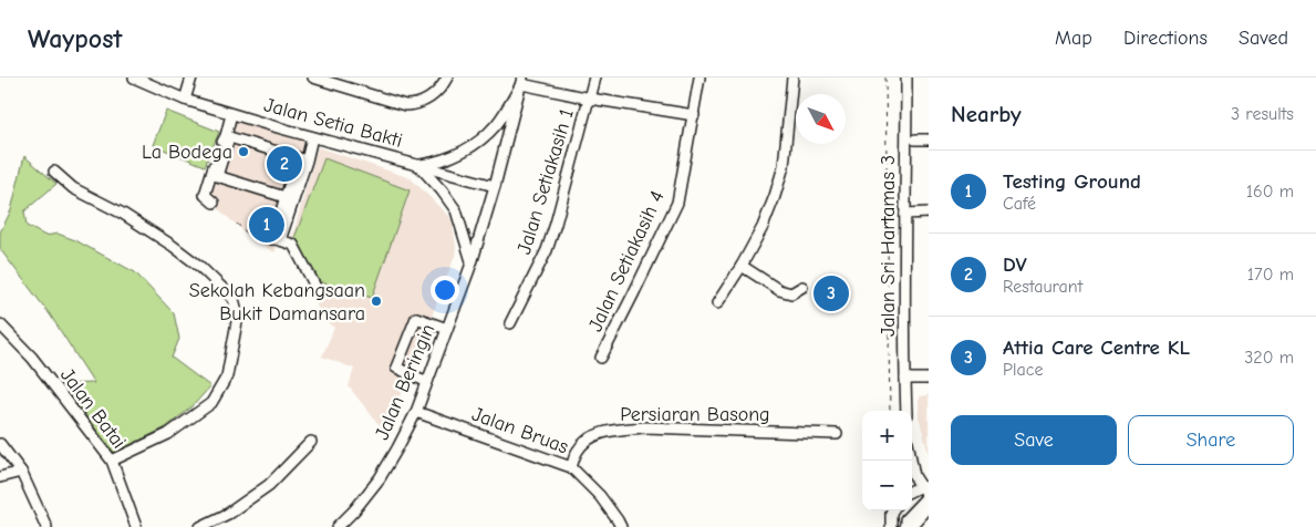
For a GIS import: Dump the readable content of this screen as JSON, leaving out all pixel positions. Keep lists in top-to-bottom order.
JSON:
{
  "streets": {
    "street": [
      "Jalan Setia Bakti",
      "Jalan Setiakasih 1",
      "Jalan Sri Hartamas 3",
      "Jalan Setiakasih 4",
      "Jalan Beringin",
      "Jalan Batai",
      "Persiaran Basong",
      "Jalan Bruas"
    ]
  },
  "crossings": [
    ["Jalan Setia Bakti", "Jalan Beringin"],
    ["Jalan Beringin", "Jalan Bruas"],
    ["Persiaran Basong", "Jalan Bruas"]
  ],
  "places": ["La Bodega", "Sekolah Kebangsaan Bukit Damansara"],
  "north": "bottom right",
  "page": {
    "header": "Waypost",
    "nav": ["Map", "Directions", "Saved"],
    "heading": ["Nearby", "3 results"],
    "pins": ["2", "1", "3"],
    "list": [
      {
        "mark": "1",
        "name": "Testing Ground",
        "note": "Café",
        "value": "160 m"
      },
      {
        "mark": "2",
        "name": "DV",
        "note": "Restaurant",
        "value": "170 m"
      },
      {
        "mark": "3",
        "name": "Attia Care Centre KL",
        "note": "Place",
        "value": "320 m"
      }
    ],
    "buttons": ["Save", "Share"],
    "map_buttons": ["+", "−"]
  }
}
